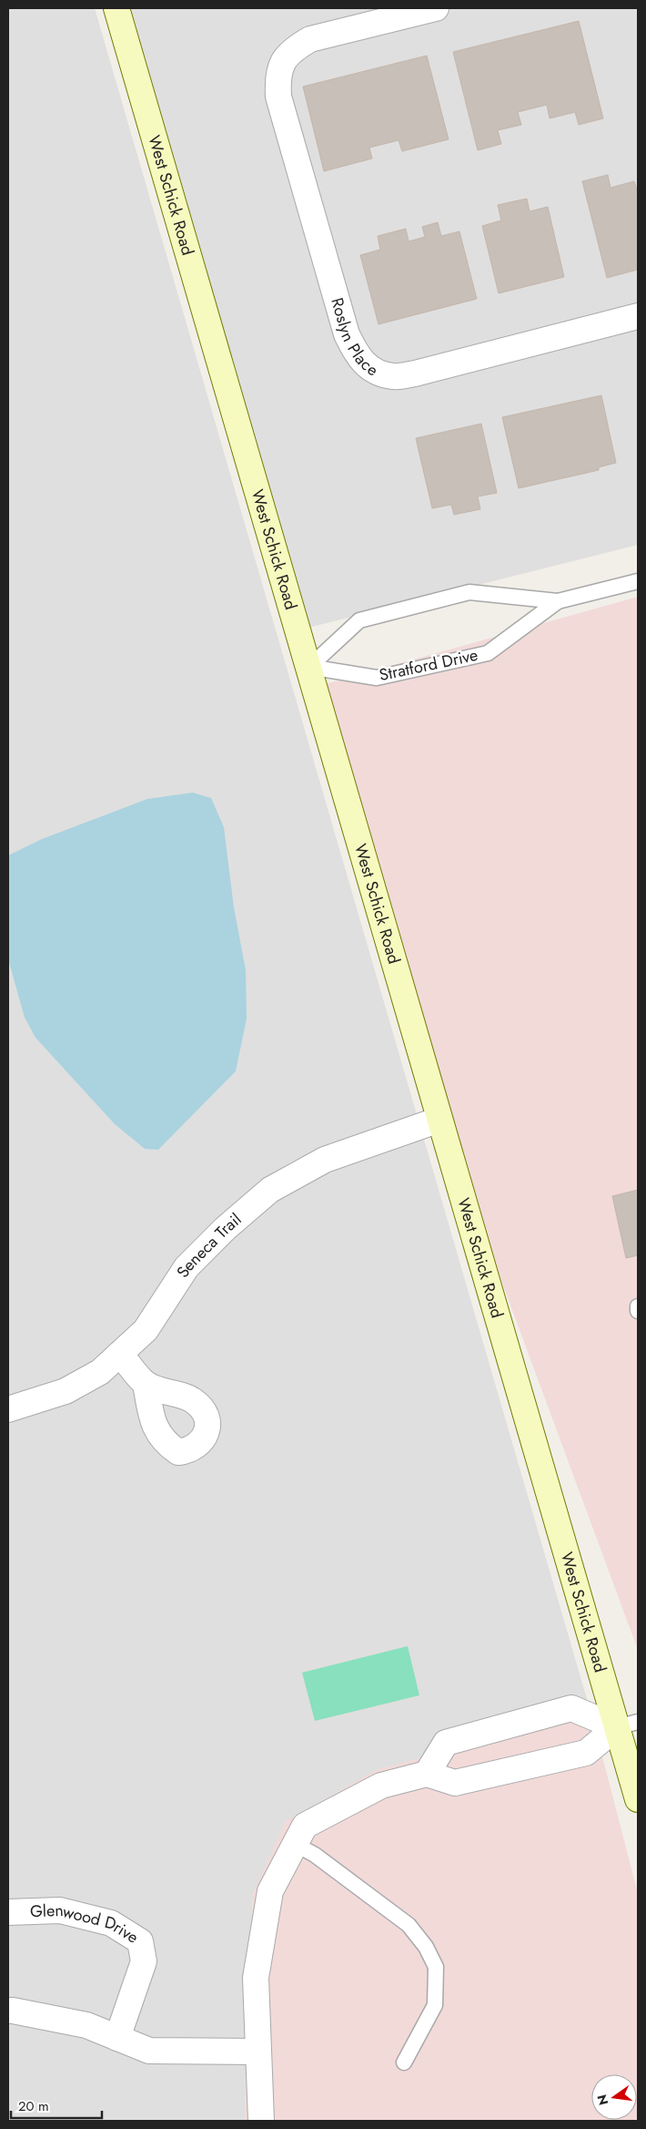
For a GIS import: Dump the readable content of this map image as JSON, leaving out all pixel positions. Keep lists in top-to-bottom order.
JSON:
{
  "streets": {
    "street": [
      "West Schick Road",
      "Roslyn Place",
      "Seneca Trail",
      "Glenwood Drive"
    ],
    "lane": ["Stratford Drive"]
  },
  "crossings": [
    ["West Schick Road", "Stratford Drive"],
    ["West Schick Road", "Seneca Trail"]
  ],
  "scale_bar": "20 m",
  "north": "left"
}
